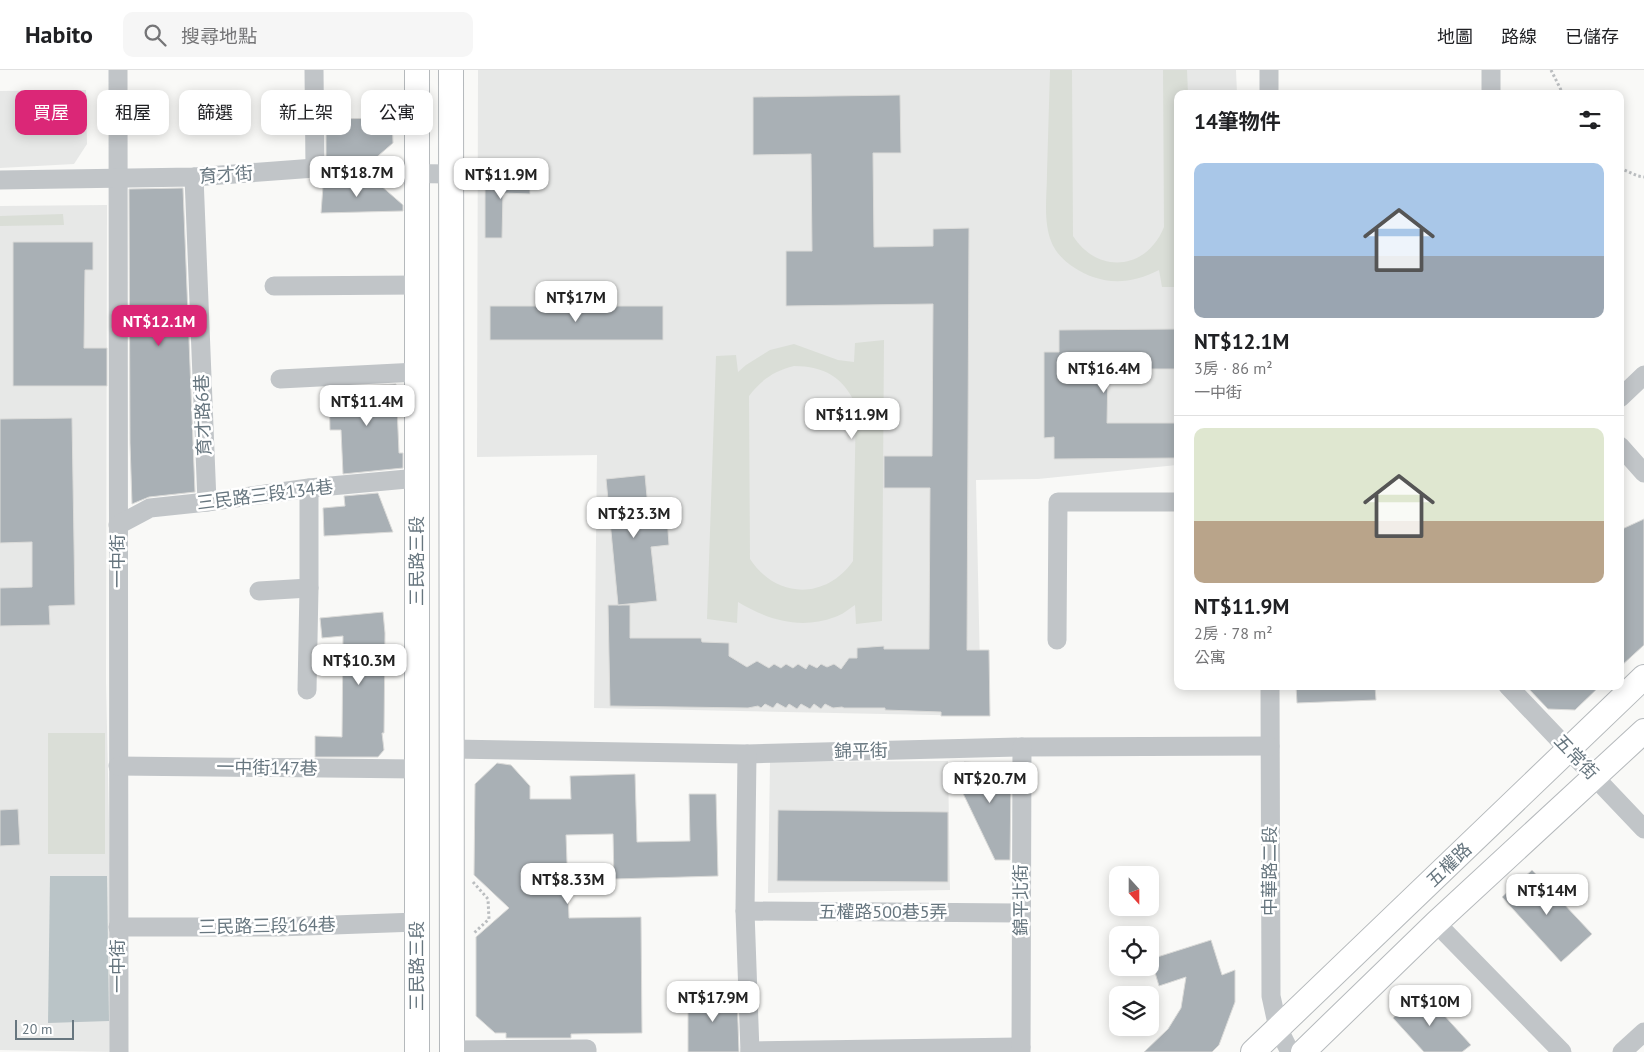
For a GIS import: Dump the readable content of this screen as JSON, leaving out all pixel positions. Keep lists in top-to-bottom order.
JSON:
{
  "streets": {
    "main road": ["三民路三段", "五權路"],
    "street": [
      "育才街",
      "育才路6巷",
      "三民路三段134巷",
      "一中街",
      "錦平街",
      "五常街",
      "一中街147巷",
      "中華路二段",
      "錦平北街",
      "五權路500巷5弄",
      "三民路三段164巷"
    ]
  },
  "crossings": [
    ["育才街", "育才路6巷"],
    ["育才街", "一中街"],
    ["育才街", "三民路三段"],
    ["育才路6巷", "三民路三段134巷"],
    ["三民路三段134巷", "一中街"],
    ["三民路三段134巷", "三民路三段"],
    ["一中街", "一中街147巷"],
    ["一中街", "三民路三段164巷"],
    ["三民路三段", "錦平街"],
    ["三民路三段", "一中街147巷"],
    ["三民路三段", "三民路三段164巷"],
    ["錦平街", "中華路二段"],
    ["錦平街", "錦平北街"],
    ["五常街", "五權路"],
    ["五權路", "中華路二段"],
    ["錦平北街", "五權路500巷5弄"]
  ],
  "scale_bar": "20 m",
  "north": "bottom",
  "page": {
    "header": "Habito",
    "search": "搜尋地點",
    "nav": ["地圖", "路線", "已儲存"],
    "chip": [
      "買屋",
      "租屋",
      "篩選",
      "新上架",
      "公寓"
    ],
    "heading": "14筆物件",
    "list": [
      {
        "name": "NT$12.1M",
        "note": "3房 · 86 m² · 一中街"
      },
      {
        "name": "NT$11.9M",
        "note": "2房 · 78 m² · 公寓"
      }
    ],
    "price": [
      "NT$18.7M",
      "NT$11.9M",
      "NT$17M",
      "NT$12.1M",
      "NT$16.4M",
      "NT$11.4M",
      "NT$11.9M",
      "NT$23.3M",
      "NT$10.3M",
      "NT$20.7M",
      "NT$8.33M",
      "NT$14M",
      "NT$17.9M",
      "NT$10M"
    ],
    "scale": "20 m"
  }
}
